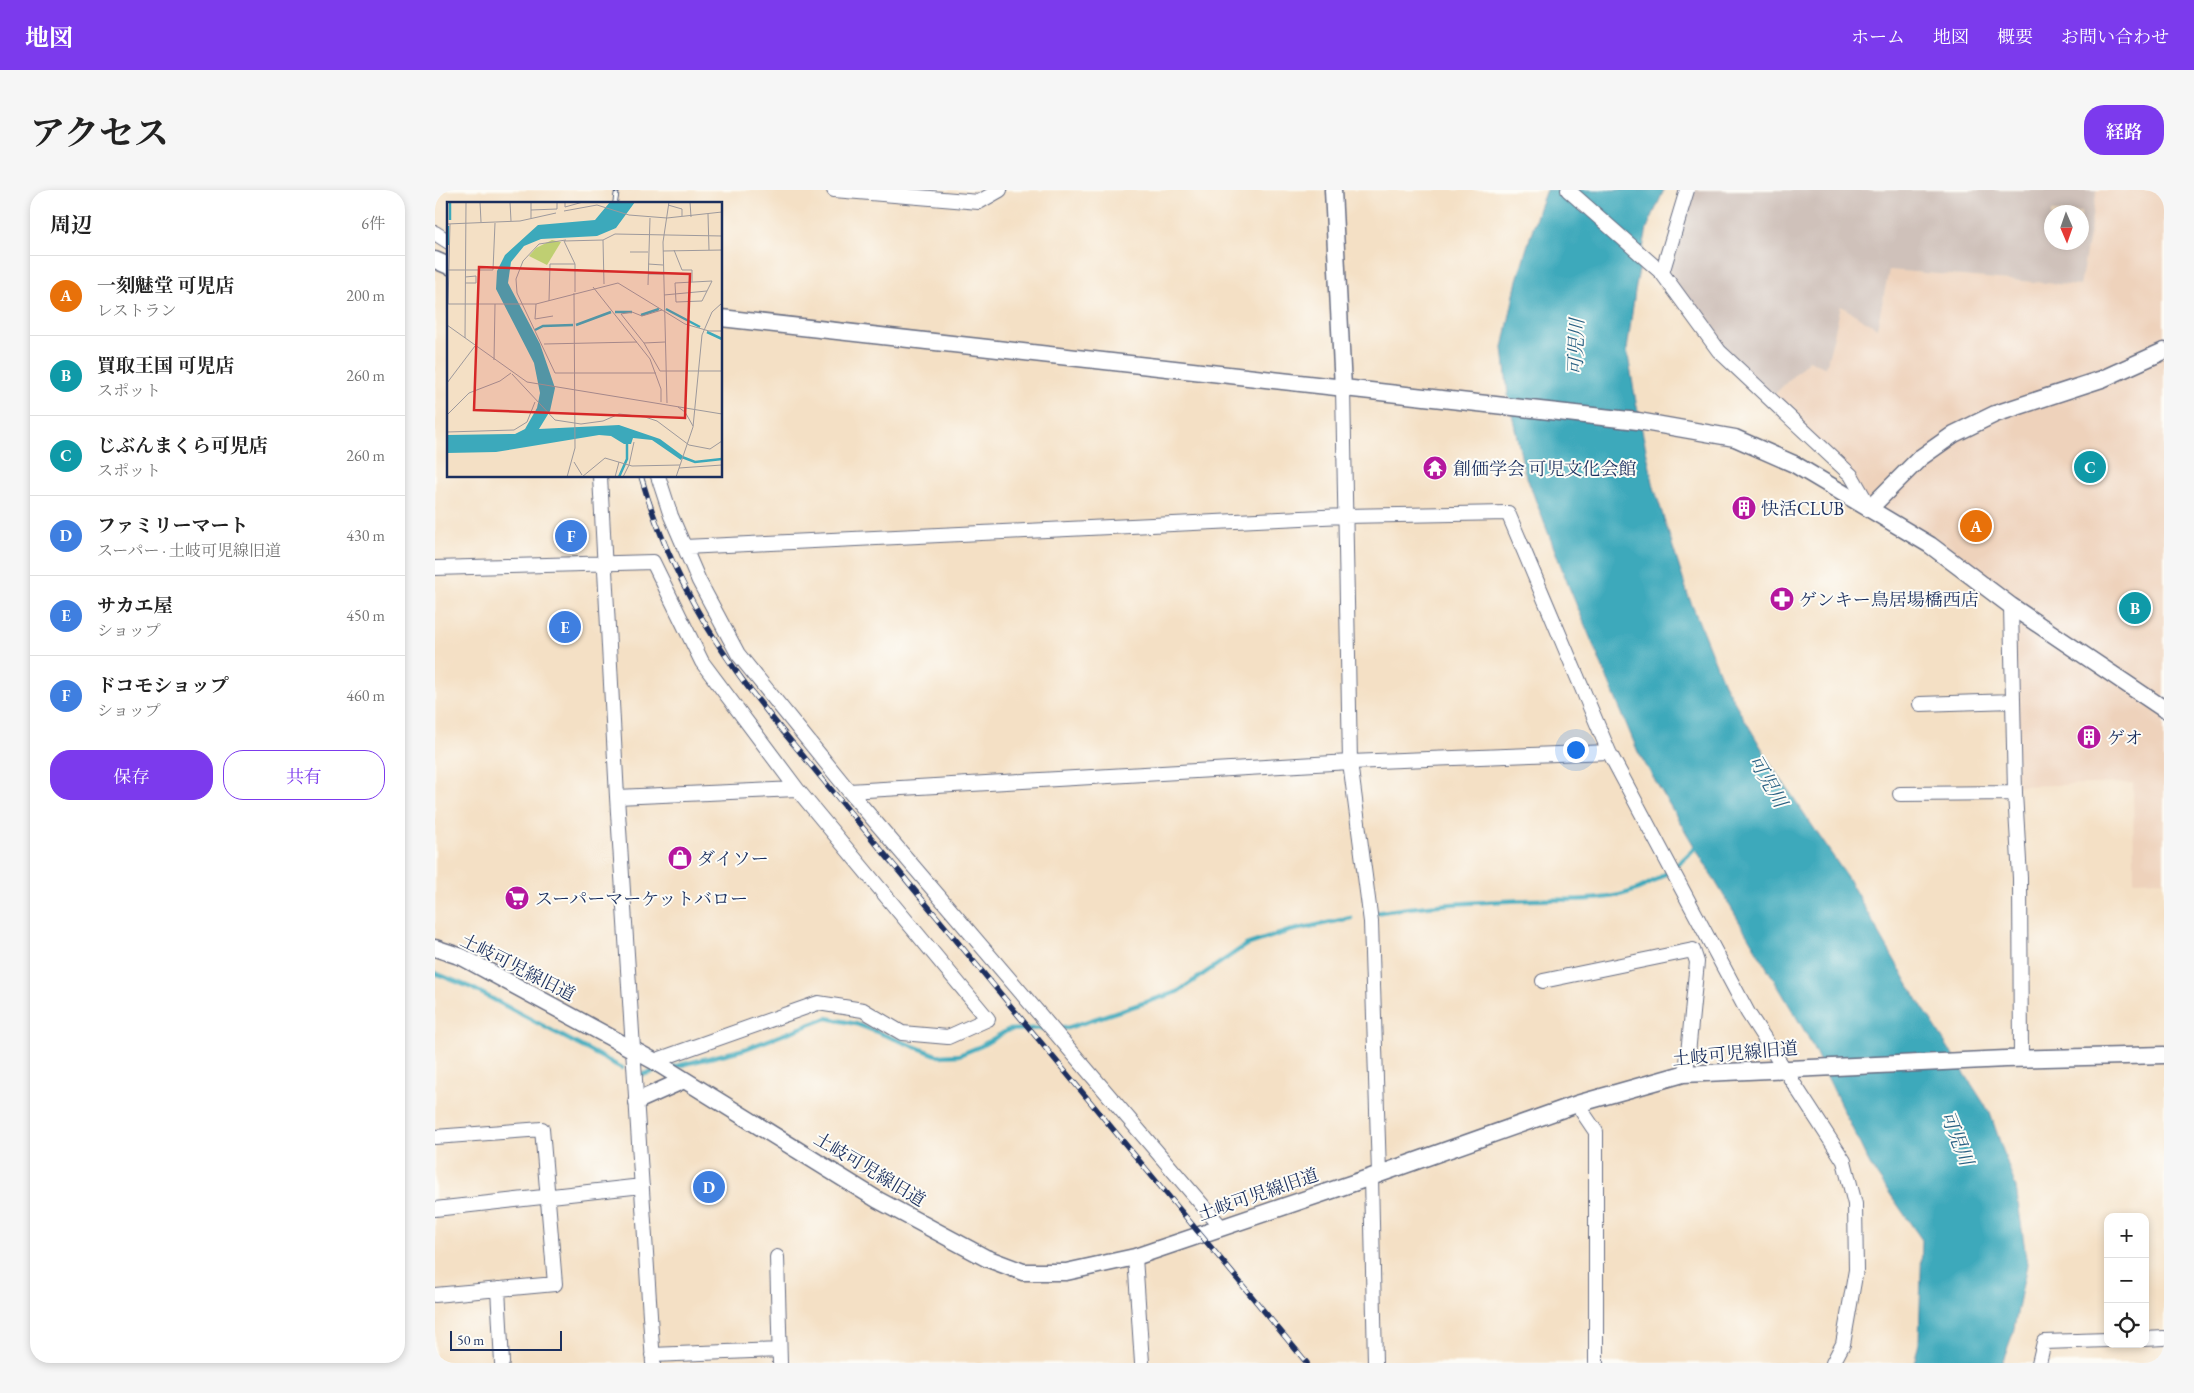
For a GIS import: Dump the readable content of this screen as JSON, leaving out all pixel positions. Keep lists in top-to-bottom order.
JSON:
{
  "streets": {
    "street": ["土岐可児線旧道"]
  },
  "water": ["可児川"],
  "places": {
    "temple": ["創価学会 可児文化会館"],
    "building": ["快活CLUB", "ゲオ"],
    "pharmacy": ["ゲンキー鳥居場橋西店"],
    "shop": ["ダイソー"],
    "supermarket": ["スーパーマーケットバロー"]
  },
  "scale_bar": "50 m",
  "north": "bottom",
  "page": {
    "header": "地図",
    "nav": [
      "ホーム",
      "地図",
      "概要",
      "お問い合わせ"
    ],
    "title": "アクセス",
    "buttons": [
      "経路",
      ["保存", "共有"]
    ],
    "heading": ["周辺", "6件"],
    "list": [
      {
        "mark": "A",
        "name": "一刻魅堂 可児店",
        "note": "レストラン",
        "value": "200 m"
      },
      {
        "mark": "B",
        "name": "買取王国 可児店",
        "note": "スポット",
        "value": "260 m"
      },
      {
        "mark": "C",
        "name": "じぶんまくら可児店",
        "note": "スポット",
        "value": "260 m"
      },
      {
        "mark": "D",
        "name": "ファミリーマート",
        "note": "スーパー · 土岐可児線旧道",
        "value": "430 m"
      },
      {
        "mark": "E",
        "name": "サカエ屋",
        "note": "ショップ",
        "value": "450 m"
      },
      {
        "mark": "F",
        "name": "ドコモショップ",
        "note": "ショップ",
        "value": "460 m"
      }
    ],
    "pins": [
      "C",
      "A",
      "F",
      "B",
      "E",
      "D"
    ],
    "map_buttons": ["+", "−"],
    "scale": "50 m"
  }
}
